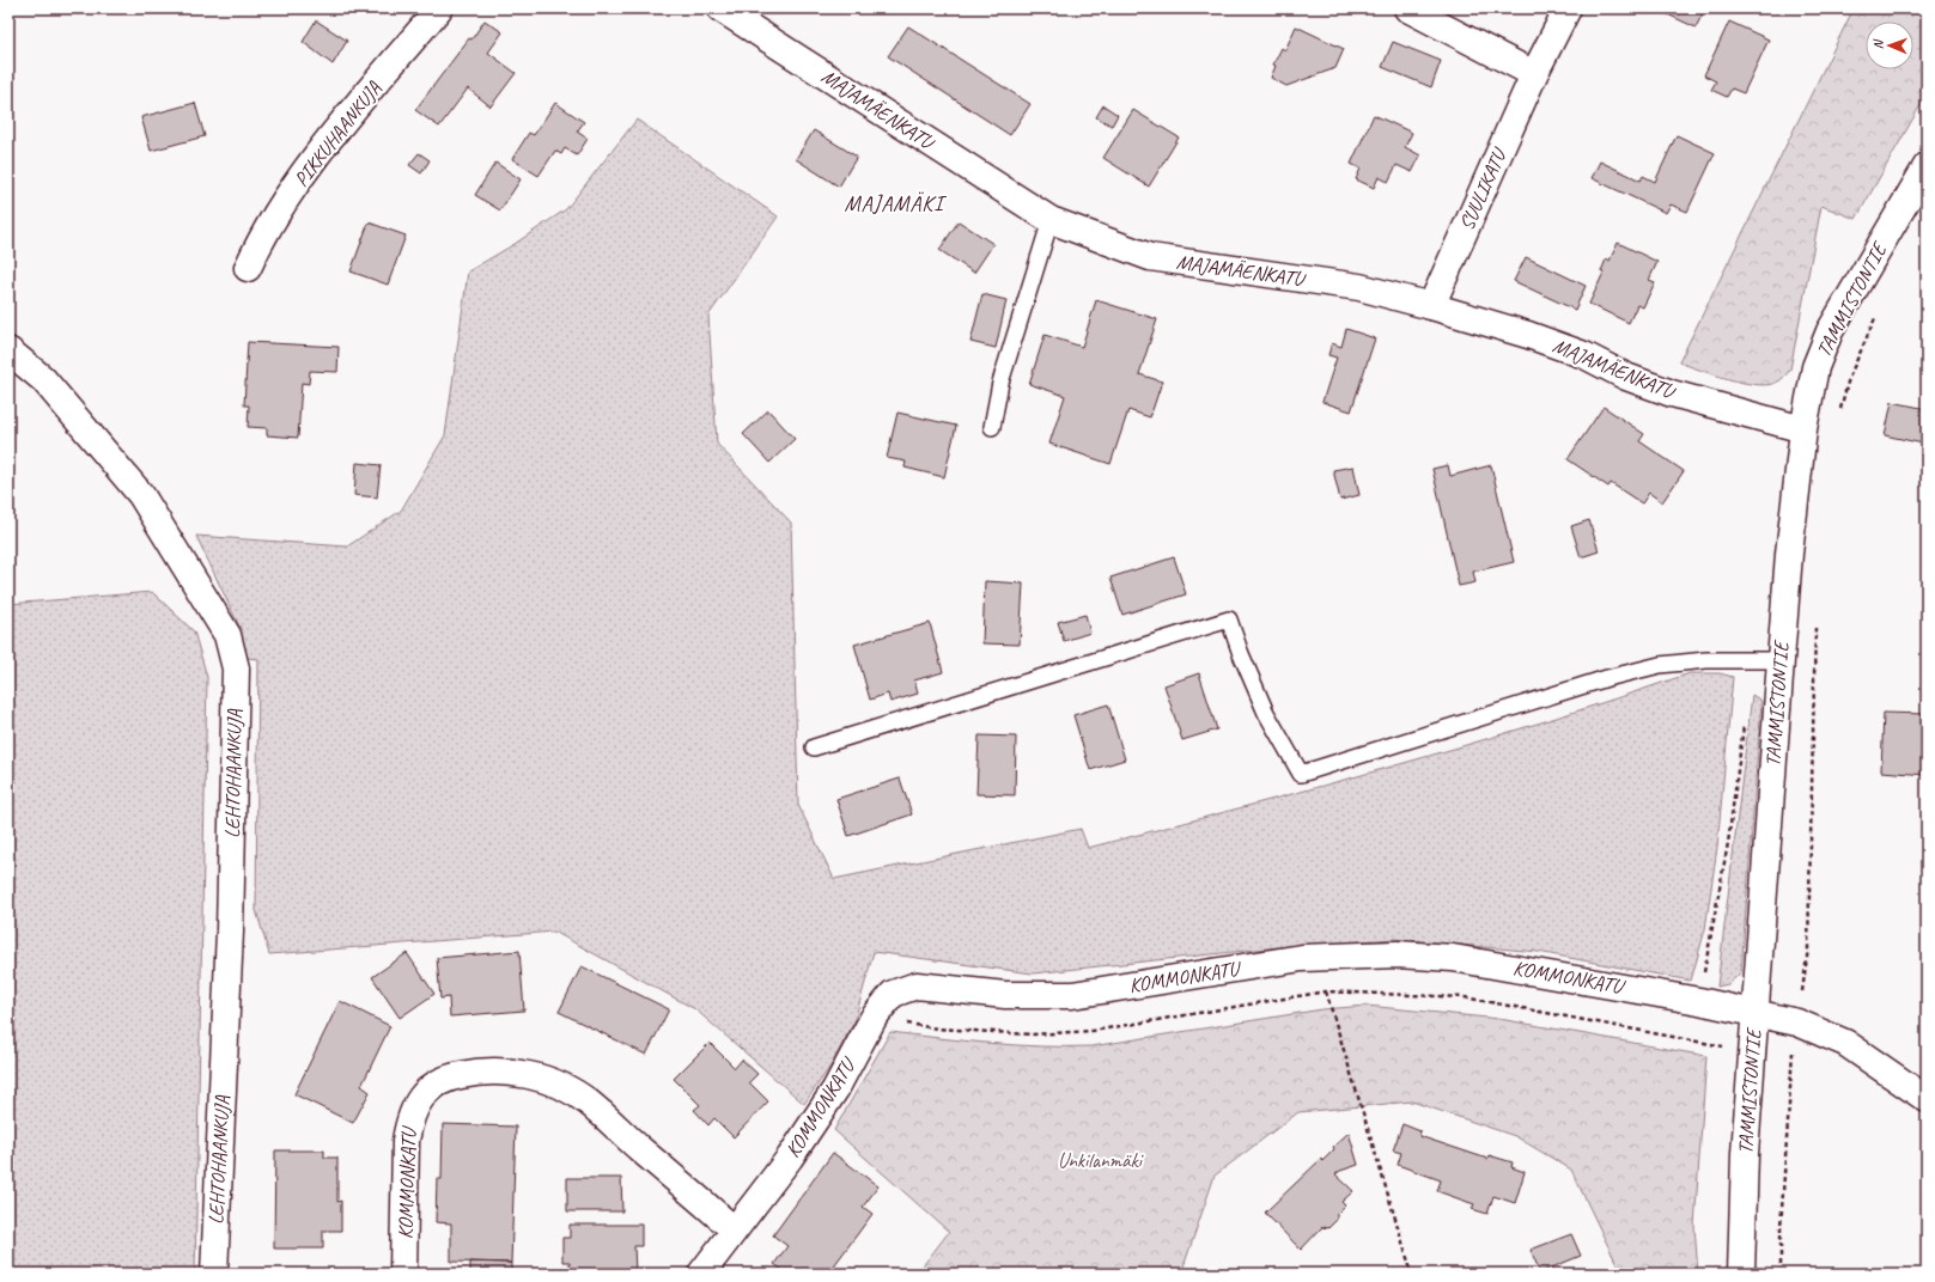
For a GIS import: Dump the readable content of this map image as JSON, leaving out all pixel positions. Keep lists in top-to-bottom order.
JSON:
{
  "streets": {
    "street": [
      "MAJAMÄENKATU",
      "PIKKUHAANKUJA",
      "SUULIKATU",
      "TAMMISTONTIE",
      "LEHTOHAANKUJA",
      "KOMMONKATU"
    ]
  },
  "crossings": [
    ["MAJAMÄENKATU", "SUULIKATU"],
    ["MAJAMÄENKATU", "TAMMISTONTIE"],
    ["TAMMISTONTIE", "KOMMONKATU"]
  ],
  "districts": ["MAJAMÄKI"],
  "parks": ["Unkilanmäki"],
  "north": "left"
}
